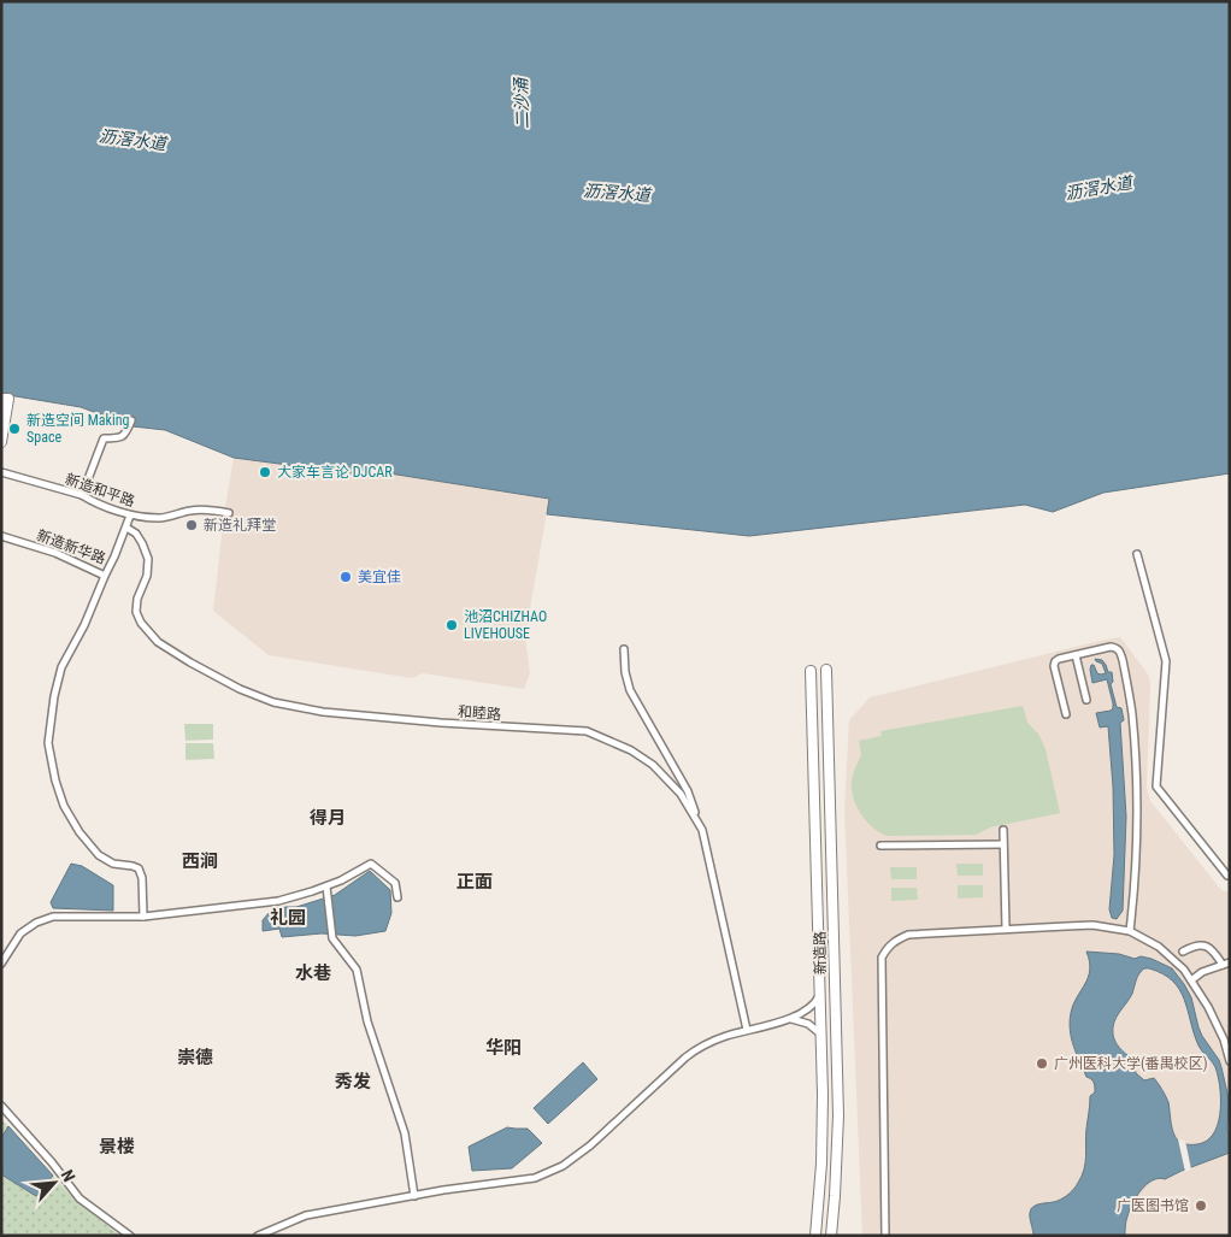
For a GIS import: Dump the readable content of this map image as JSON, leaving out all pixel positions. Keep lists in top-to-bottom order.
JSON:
{
  "streets": {
    "main road": ["新造路"],
    "street": ["新造和平路", "新造新华路", "和睦路"]
  },
  "crossings": [
    ["新造和平路", "新造新华路"],
    ["新造新华路", "和睦路"]
  ],
  "districts": [
    "得月",
    "西涧",
    "正面",
    "礼园",
    "水巷",
    "华阳",
    "崇德",
    "秀发",
    "景楼"
  ],
  "water": ["二沙涌", "沥滘水道"],
  "places": [
    "新造空间 Making Space",
    "大家车言论 DJCAR",
    "新造礼拜堂",
    "美宜佳",
    "池沼CHIZHAO LIVEHOUSE",
    "广州医科大学(番禺校区)",
    "广医图书馆"
  ],
  "north": "top right"
}
